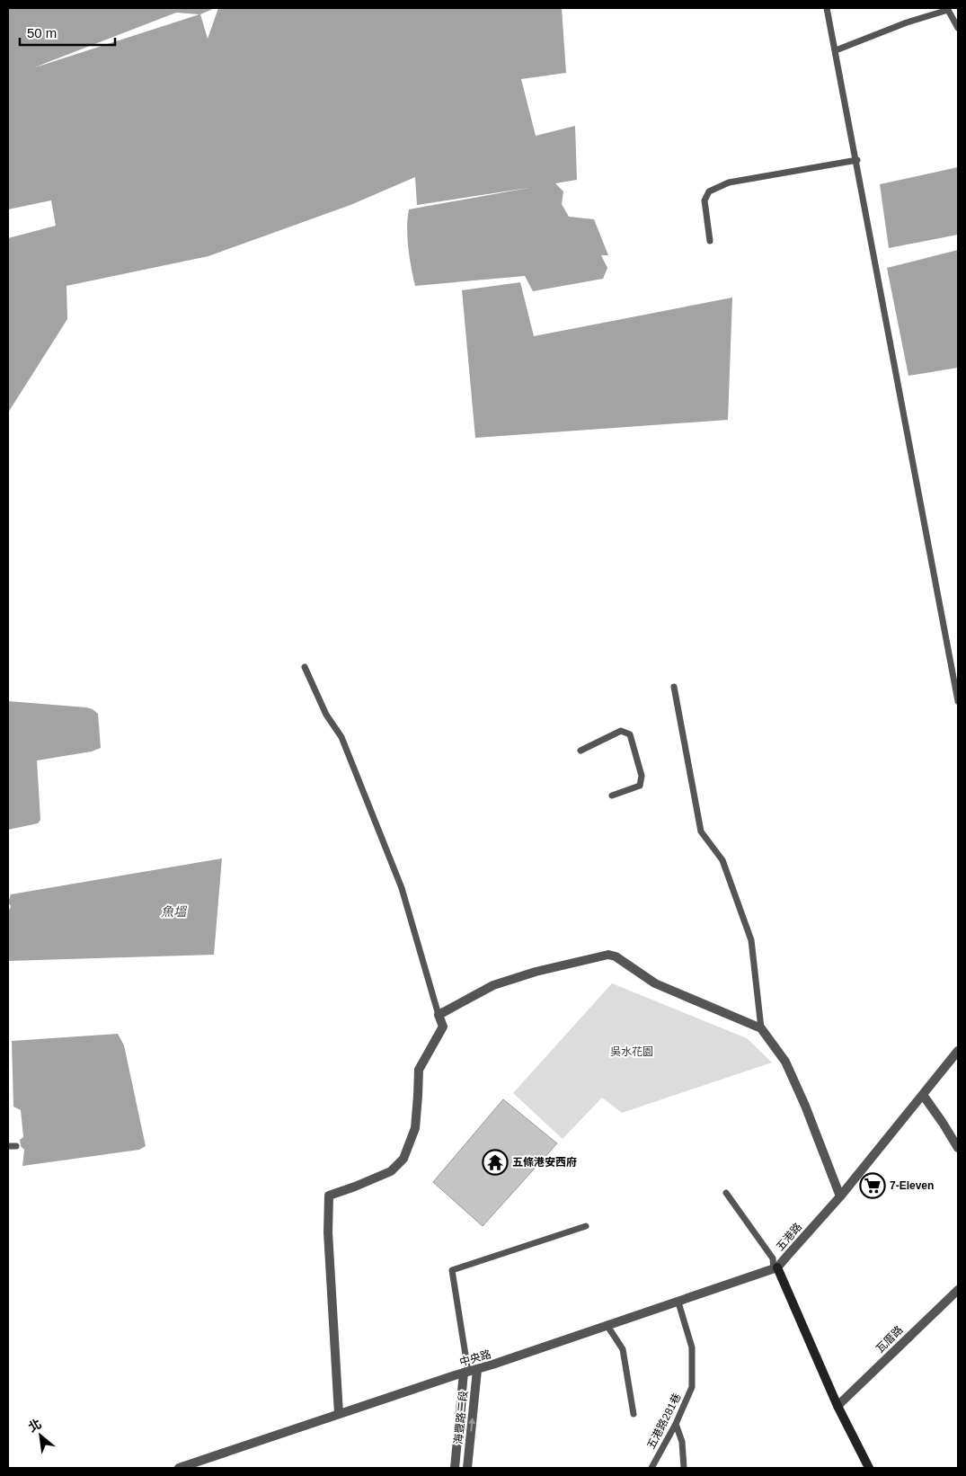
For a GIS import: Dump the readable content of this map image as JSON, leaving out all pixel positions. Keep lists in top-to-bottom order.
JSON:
{
  "streets": {
    "main road": ["五港路"],
    "street": ["瓦厝路", "中央路", "海豐路二段"],
    "lane": ["五港路281巷"]
  },
  "crossings": [
    ["五港路", "瓦厝路"],
    ["五港路", "中央路"],
    ["中央路", "海豐路二段"],
    ["中央路", "五港路281巷"]
  ],
  "water": ["魚塭"],
  "parks": ["吳水花園"],
  "places": {
    "temple": ["五條港安西府"],
    "supermarket": ["7-Eleven"]
  },
  "scale_bar": "50 m",
  "north": "top left"
}
